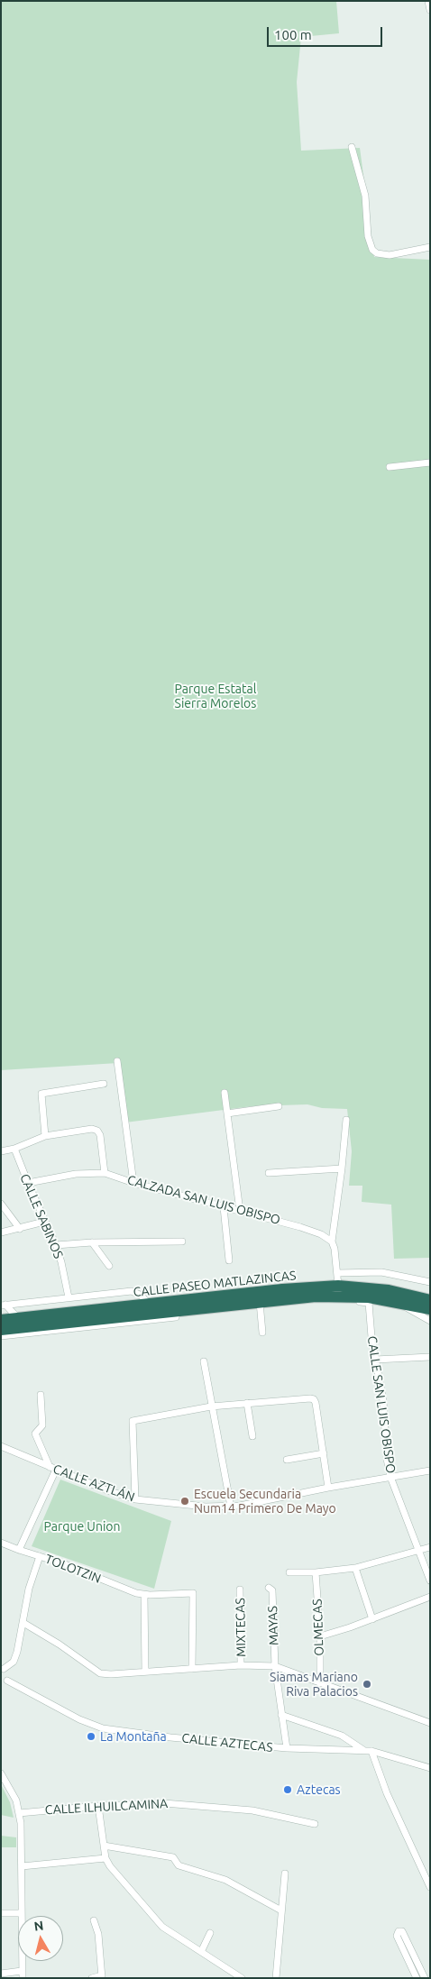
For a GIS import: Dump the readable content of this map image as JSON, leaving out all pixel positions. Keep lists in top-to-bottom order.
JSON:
{
  "streets": {
    "highway": ["CALLE PASEO MATLAZINCAS"],
    "street": [
      "CALZADA SAN LUIS OBISPO",
      "CALLE SABINOS",
      "CALLE SAN LUIS OBISPO",
      "CALLE AZTLÁN",
      "TOLOTZIN",
      "MAYAS",
      "MIXTECAS",
      "OLMECAS",
      "CALLE AZTECAS",
      "CALLE ILHUILCAMINA"
    ]
  },
  "crossings": [
    ["CALZADA SAN LUIS OBISPO", "CALLE SABINOS"],
    ["CALLE PASEO MATLAZINCAS", "CALLE SAN LUIS OBISPO"],
    ["CALLE SAN LUIS OBISPO", "CALLE AZTLÁN"],
    ["MAYAS", "CALLE AZTECAS"]
  ],
  "parks": ["Parque Estatal Sierra Morelos", "Parque Union"],
  "places": [
    "Escuela Secundaria Num14 Primero De Mayo",
    "Siamas Mariano Riva Palacios",
    "La Montaña",
    "Aztecas"
  ],
  "scale_bar": "100 m",
  "north": "top"
}
